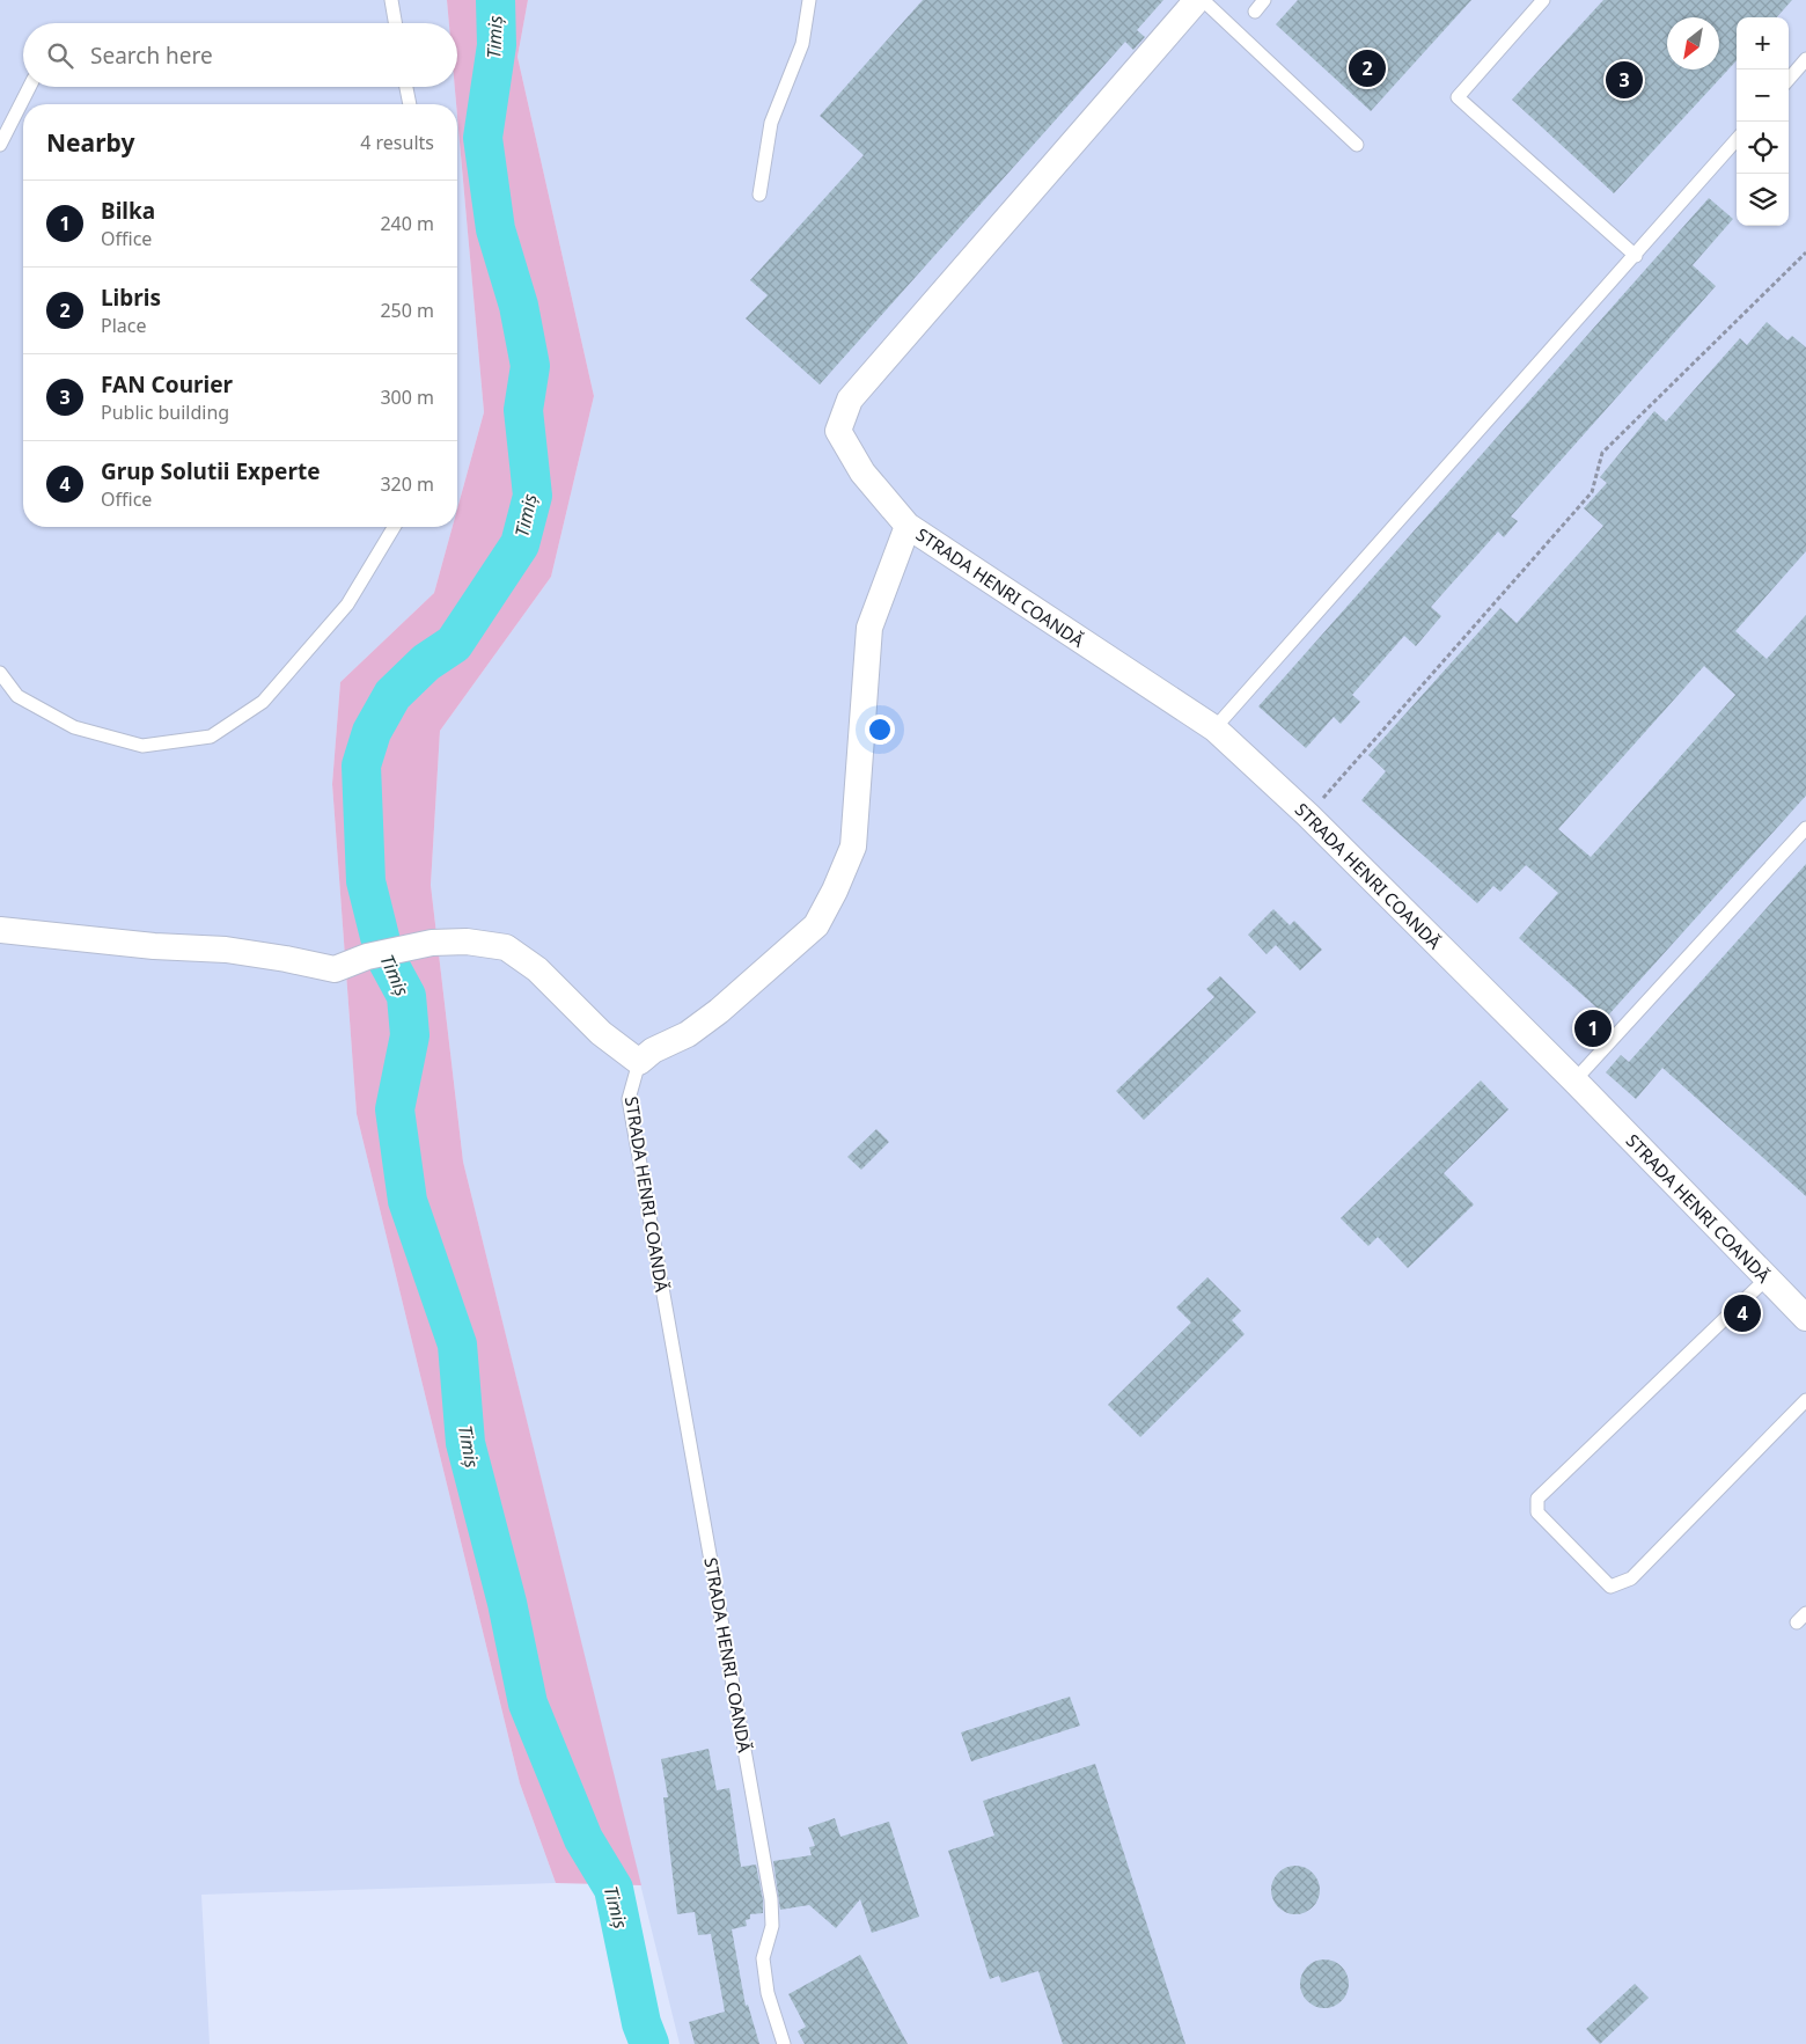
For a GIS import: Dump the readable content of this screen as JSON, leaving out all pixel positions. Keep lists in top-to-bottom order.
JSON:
{
  "streets": {
    "street": ["STRADA HENRI COANDĂ"]
  },
  "water": ["Timiș"],
  "north": "bottom left",
  "page": {
    "map_buttons": ["+", "−"],
    "search": "Search here",
    "pins": [
      "2",
      "3",
      "1",
      "4"
    ],
    "heading": ["Nearby", "4 results"],
    "list": [
      {
        "mark": "1",
        "name": "Bilka",
        "note": "Office",
        "value": "240 m"
      },
      {
        "mark": "2",
        "name": "Libris",
        "note": "Place",
        "value": "250 m"
      },
      {
        "mark": "3",
        "name": "FAN Courier",
        "note": "Public building",
        "value": "300 m"
      },
      {
        "mark": "4",
        "name": "Grup Solutii Experte",
        "note": "Office",
        "value": "320 m"
      }
    ]
  }
}
